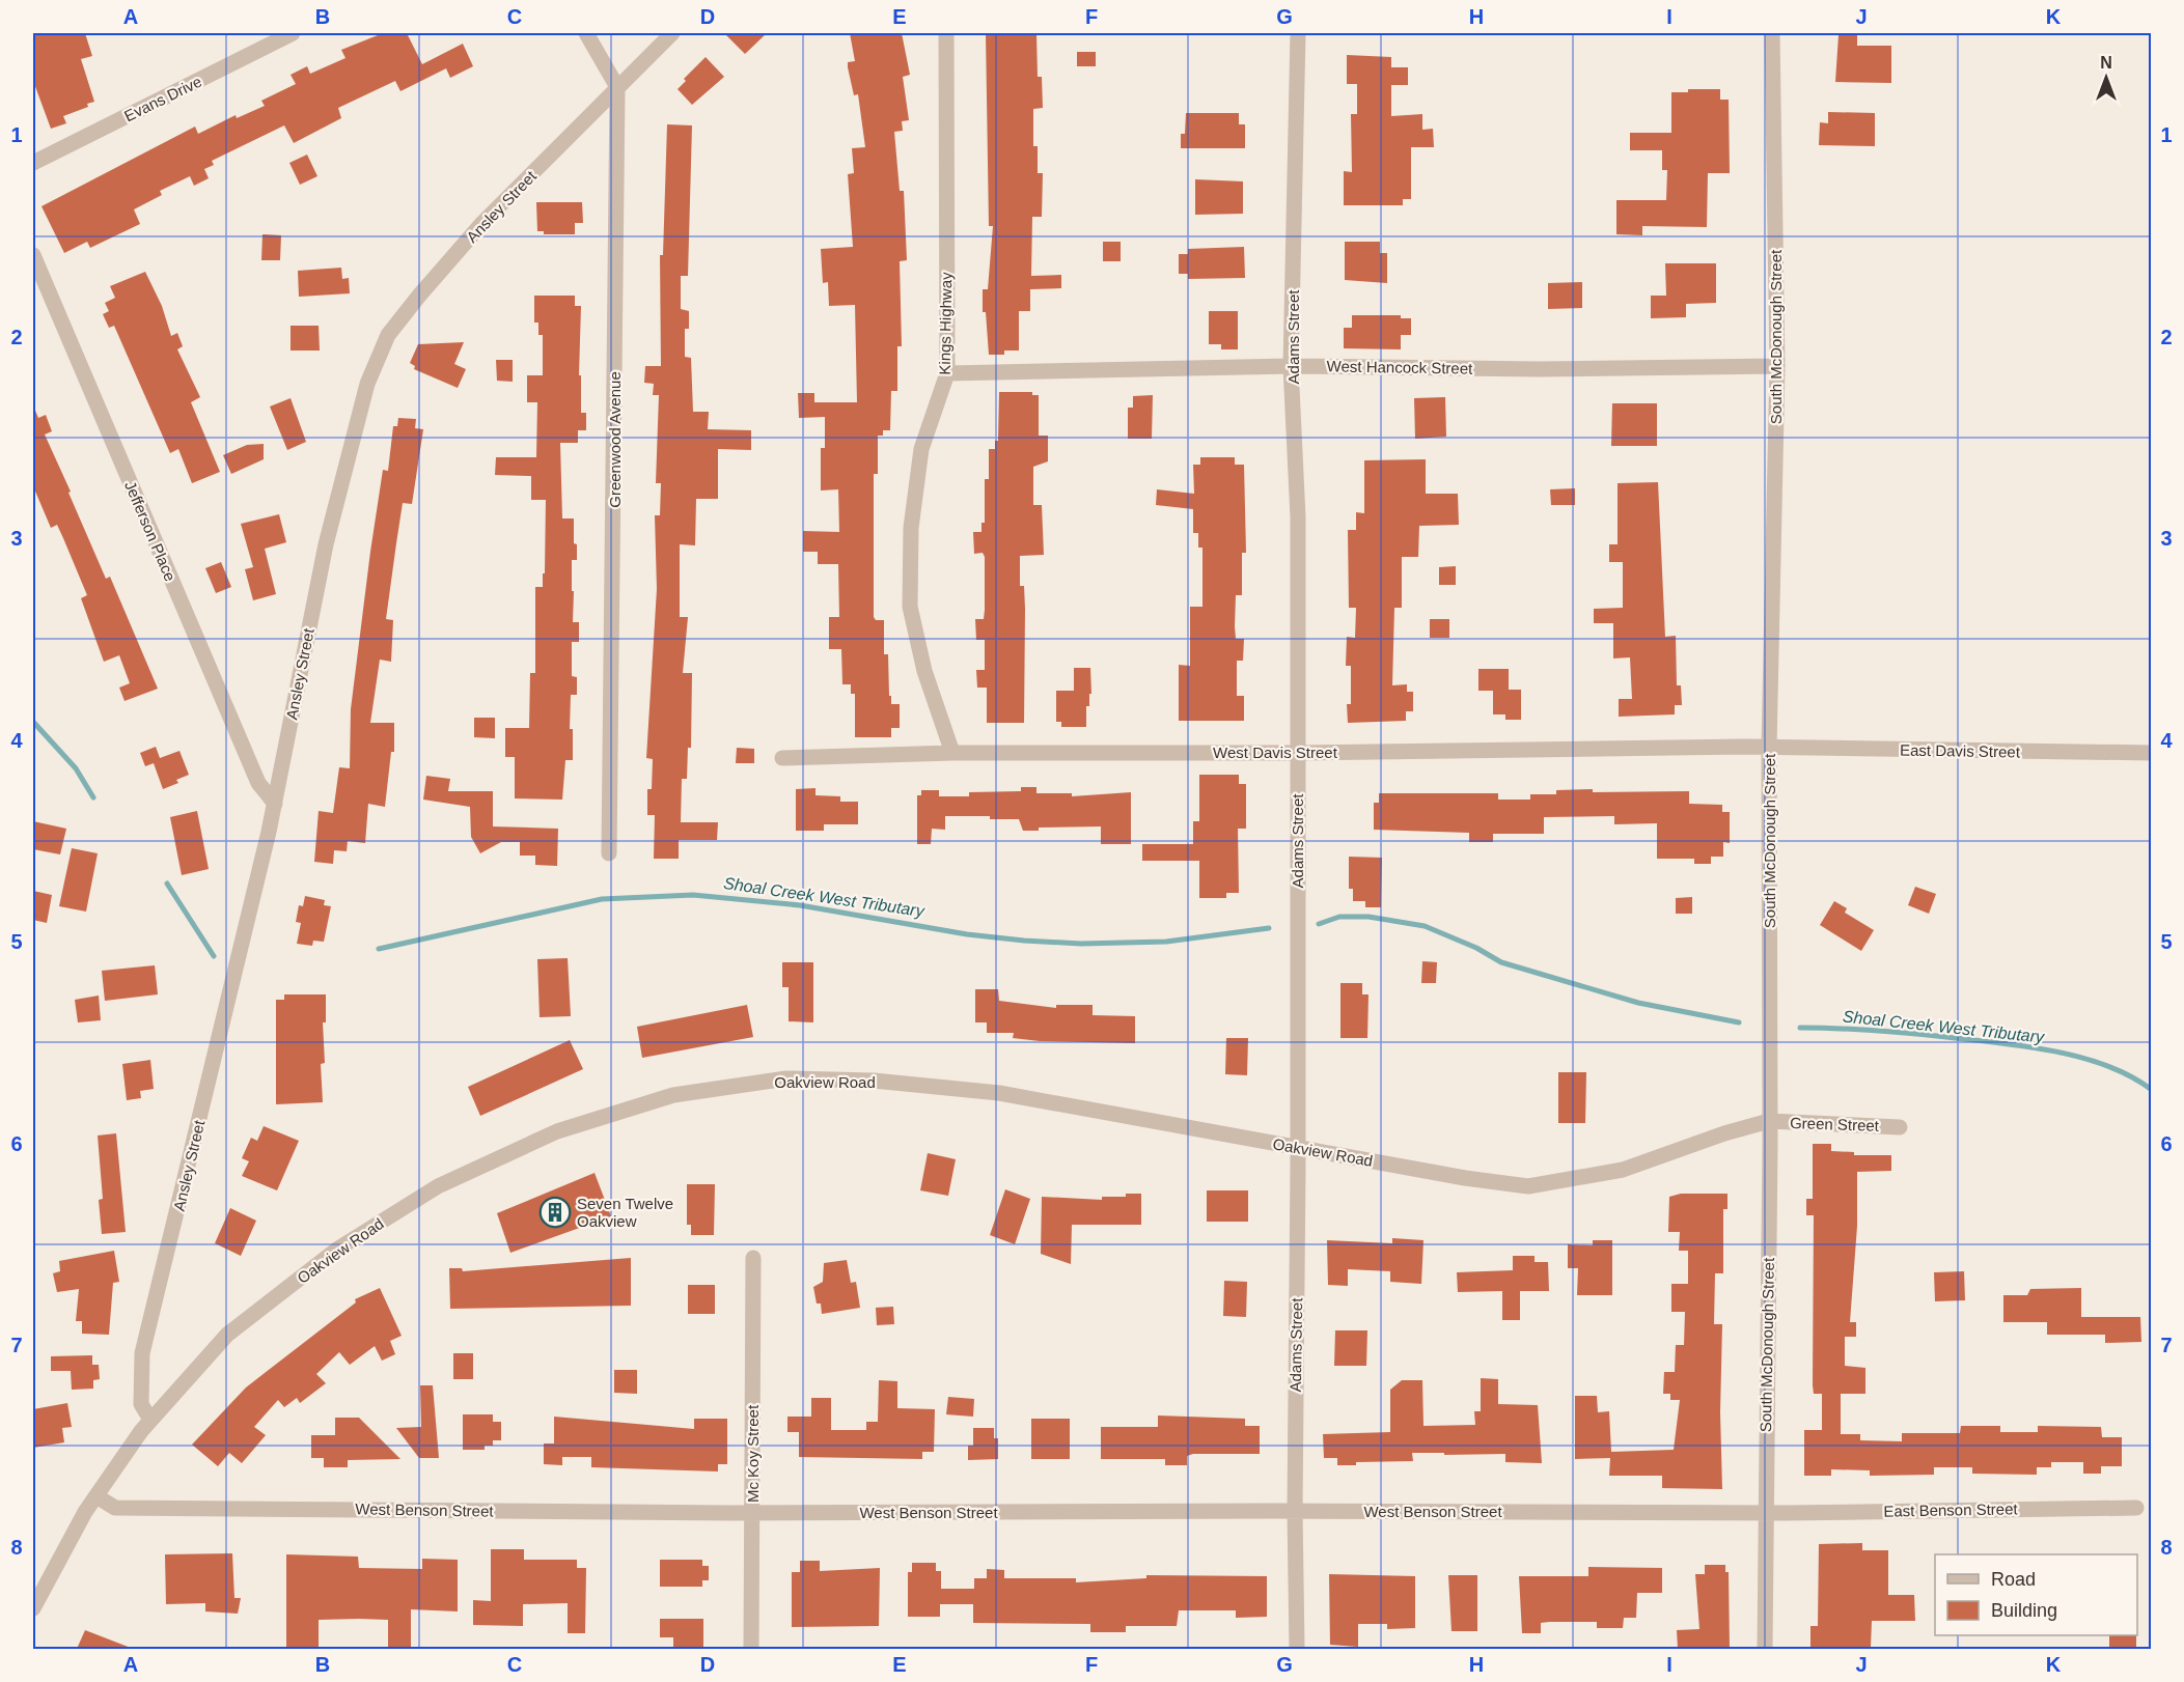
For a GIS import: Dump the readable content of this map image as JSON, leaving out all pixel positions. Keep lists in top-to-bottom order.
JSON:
{
  "streets": {
    "street": [
      "Evans Drive",
      "Ansley Street",
      "Kings Highway",
      "Adams Street",
      "South McDonough Street",
      "West Hancock Street",
      "Greenwood Avenue",
      "Jefferson Place",
      "East Davis Street",
      "West Davis Street",
      "Oakview Road",
      "Green Street",
      "Mc Koy Street",
      "West Benson Street",
      "East Benson Street"
    ]
  },
  "crossings": [
    ["Ansley Street", "Greenwood Avenue"],
    ["Ansley Street", "Jefferson Place"],
    ["Ansley Street", "Oakview Road"],
    ["Kings Highway", "West Hancock Street"],
    ["Kings Highway", "West Davis Street"],
    ["Adams Street", "West Hancock Street"],
    ["Adams Street", "West Davis Street"],
    ["Adams Street", "Oakview Road"],
    ["Adams Street", "West Benson Street"],
    ["South McDonough Street", "West Hancock Street"],
    ["South McDonough Street", "East Davis Street"],
    ["South McDonough Street", "West Davis Street"],
    ["South McDonough Street", "Oakview Road"],
    ["South McDonough Street", "Green Street"],
    ["South McDonough Street", "West Benson Street"],
    ["South McDonough Street", "East Benson Street"],
    ["East Davis Street", "West Davis Street"],
    ["Oakview Road", "Green Street"],
    ["Oakview Road", "West Benson Street"],
    ["Mc Koy Street", "West Benson Street"],
    ["West Benson Street", "East Benson Street"]
  ],
  "water": ["Shoal Creek West Tributary"],
  "places": {
    "building": ["Seven Twelve Oakview"]
  },
  "legend": ["Road", "Building"],
  "north": "top",
  "grid": {
    "columns": [
      "A",
      "B",
      "C",
      "D",
      "E",
      "F",
      "G",
      "H",
      "I",
      "J",
      "K"
    ],
    "rows": [
      "1",
      "2",
      "3",
      "4",
      "5",
      "6",
      "7",
      "8"
    ]
  }
}
